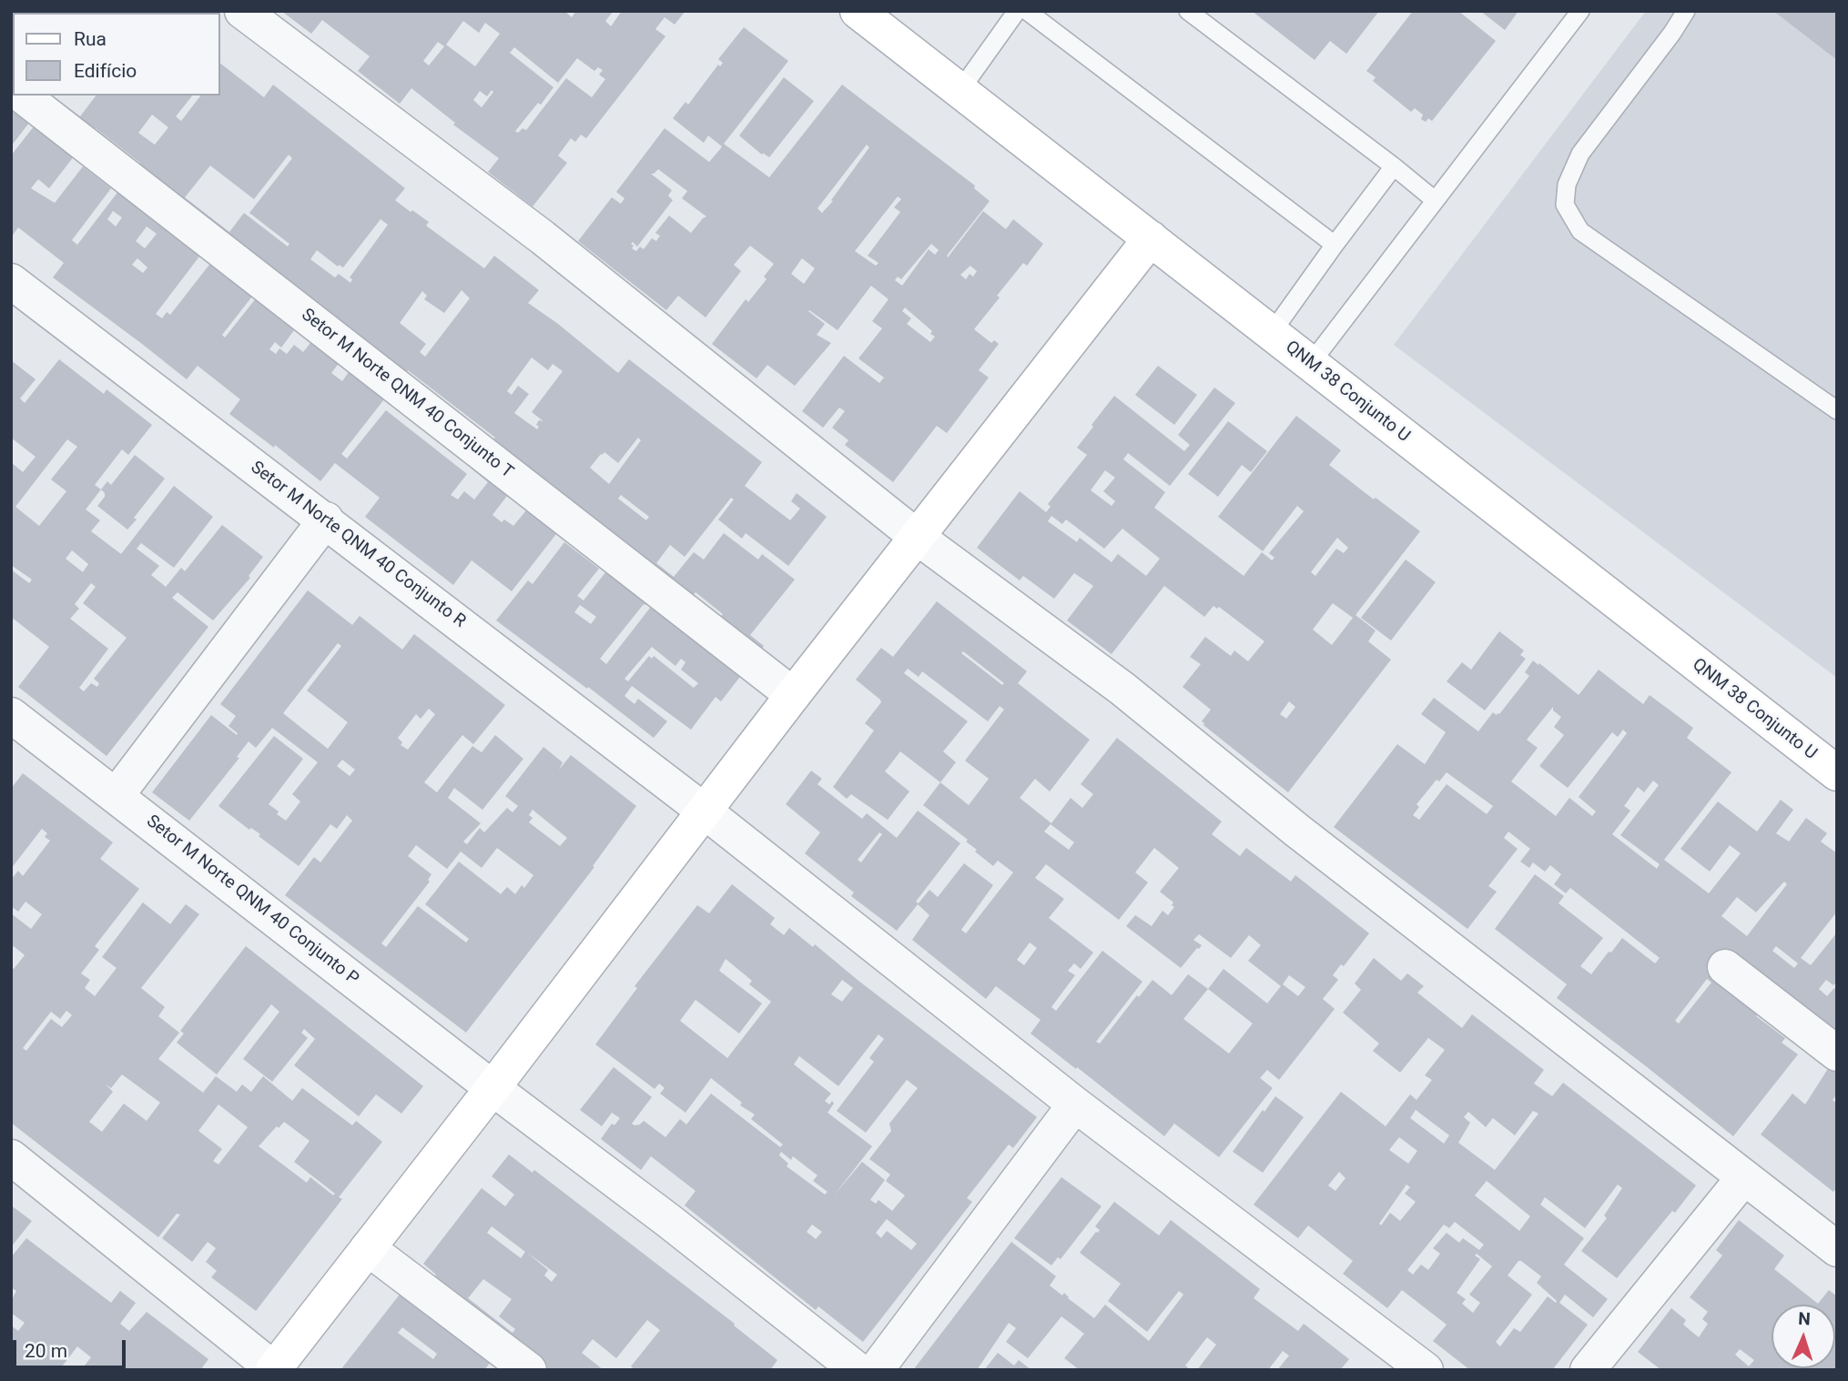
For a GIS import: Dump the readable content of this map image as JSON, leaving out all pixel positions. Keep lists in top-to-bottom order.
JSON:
{
  "streets": {
    "street": [
      "QNM 38 Conjunto U",
      "Setor M Norte QNM 40 Conjunto T",
      "Setor M Norte QNM 40 Conjunto R",
      "Setor M Norte QNM 40 Conjunto P"
    ]
  },
  "legend": ["Rua", "Edifício"],
  "scale_bar": "20 m",
  "north": "top"
}
